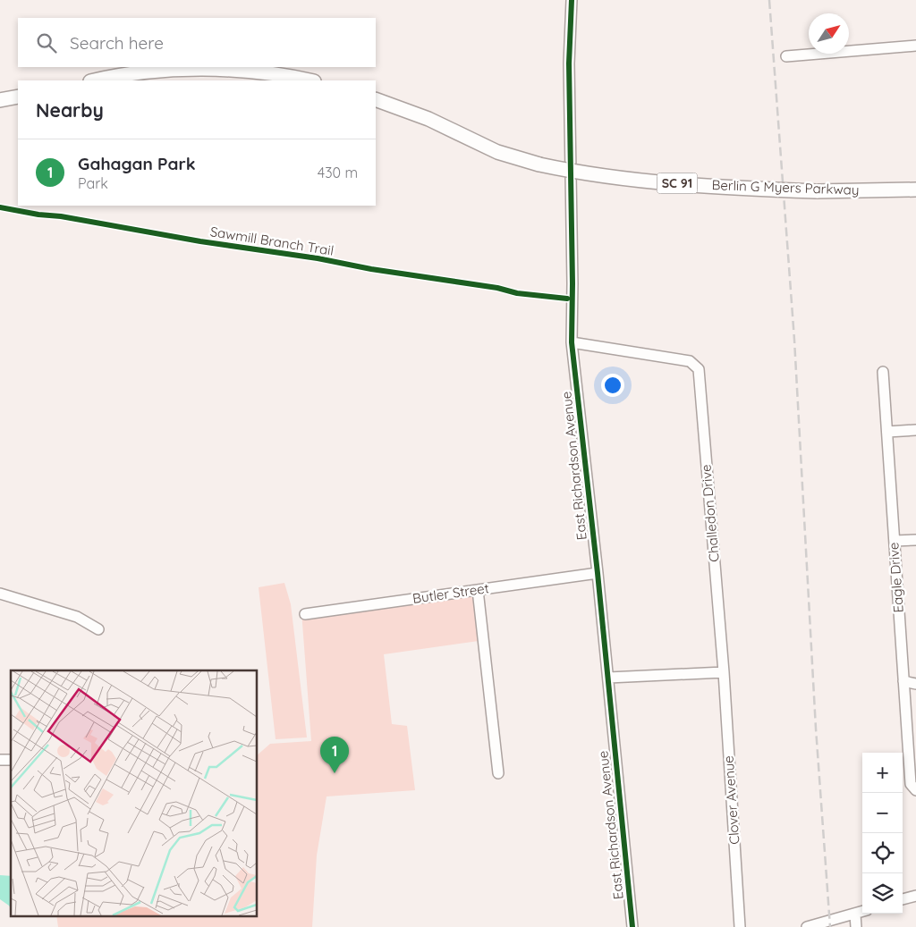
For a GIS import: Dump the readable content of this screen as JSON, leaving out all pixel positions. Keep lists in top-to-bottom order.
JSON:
{
  "streets": {
    "main road": ["SC 91", "Berlin G Myers Parkway"],
    "street": [
      "East Richardson Avenue",
      "Challedon Drive",
      "Eagle Drive",
      "Butler Street",
      "Clover Avenue"
    ],
    "cycle path": ["Sawmill Branch Trail"]
  },
  "crossings": [
    ["East Richardson Avenue", "Challedon Drive"],
    ["East Richardson Avenue", "Butler Street"],
    ["Challedon Drive", "Clover Avenue"]
  ],
  "north": "top right",
  "page": {
    "search": "Search here",
    "heading": "Nearby",
    "list": [
      {
        "mark": "1",
        "name": "Gahagan Park",
        "note": "Park",
        "value": "430 m"
      }
    ],
    "pins": "1",
    "map_buttons": ["+", "−"]
  }
}
